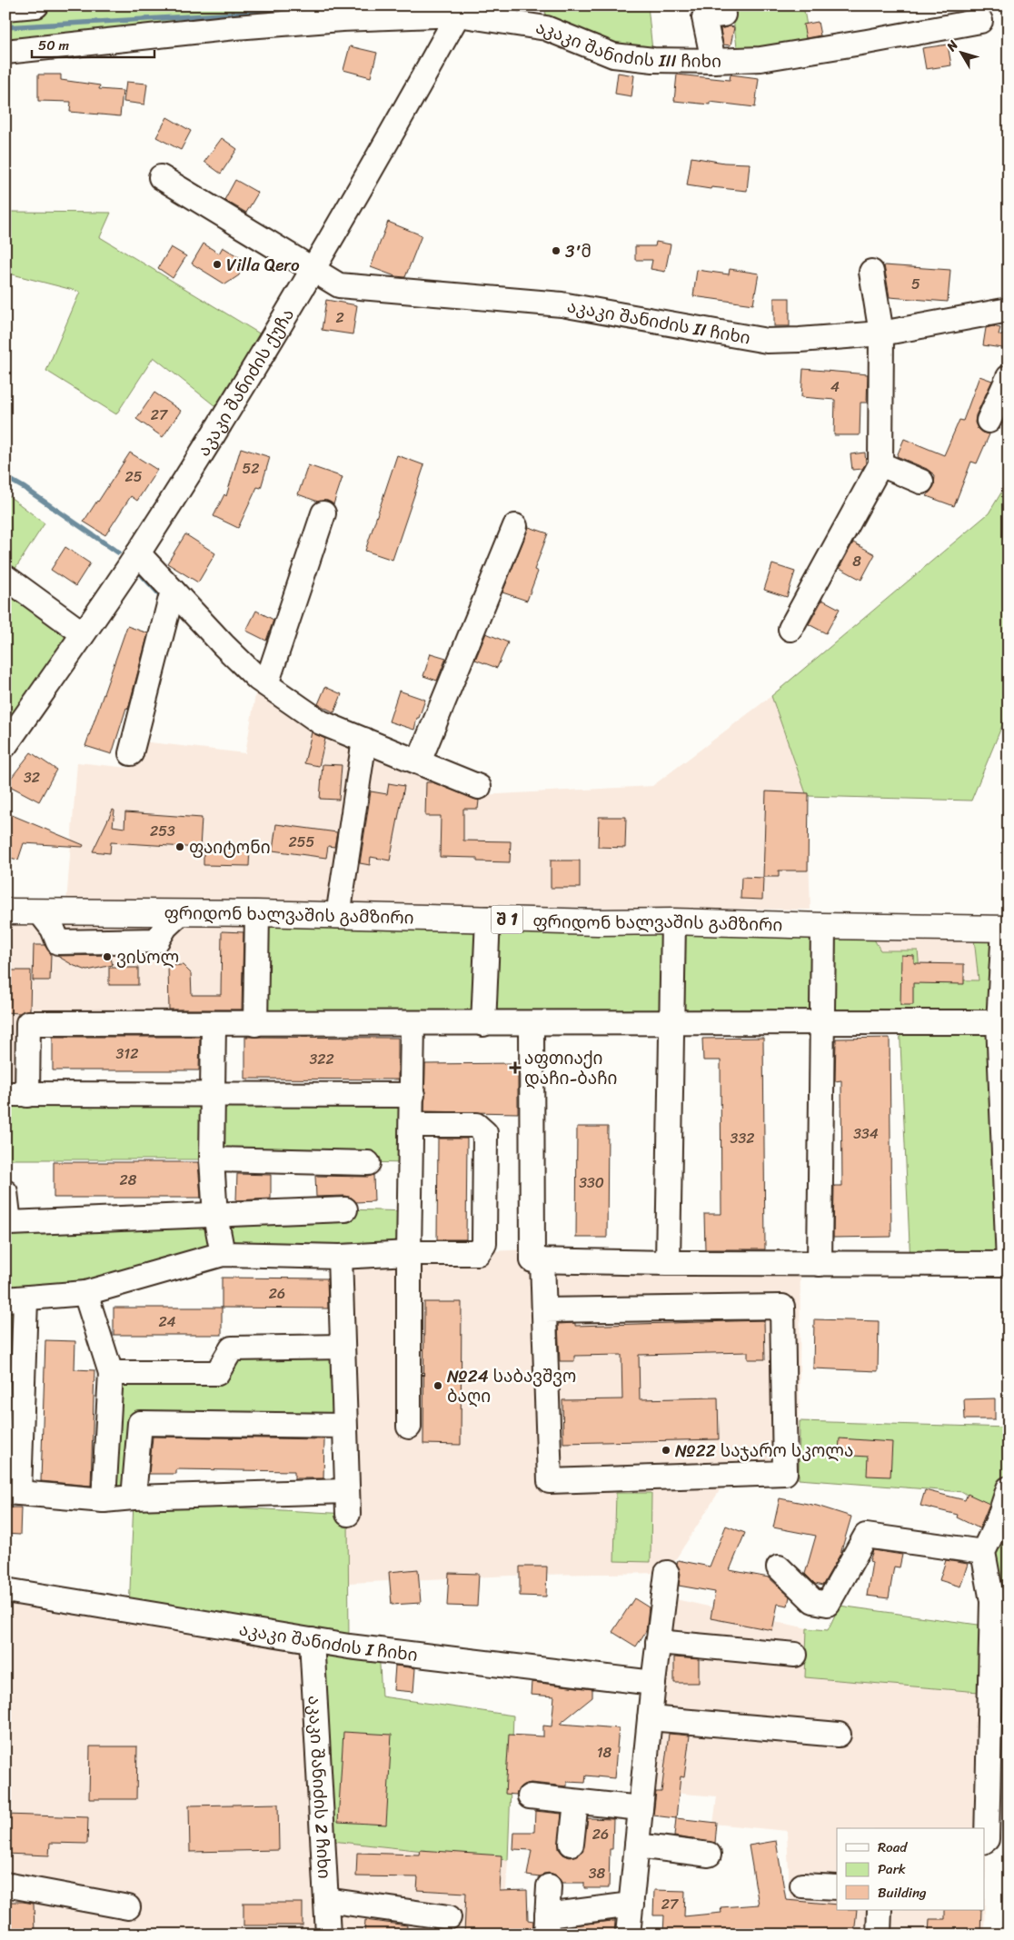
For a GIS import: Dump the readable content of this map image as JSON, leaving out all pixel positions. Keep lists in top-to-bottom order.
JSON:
{
  "streets": {
    "main road": ["ფრიდონ ხალვაშის გამზირი", "შ 1"],
    "street": [
      "აკაკი შანიძის III ჩიხი",
      "აკაკი შანიძის II ჩიხი",
      "აკაკი შანიძის ქუჩა",
      "აკაკი შანიძის I ჩიხი",
      "აკაკი შანიძის 2 ჩიხი"
    ]
  },
  "crossings": [
    ["აკაკი შანიძის III ჩიხი", "აკაკი შანიძის ქუჩა"],
    ["აკაკი შანიძის II ჩიხი", "აკაკი შანიძის ქუჩა"],
    ["აკაკი შანიძის I ჩიხი", "აკაკი შანიძის 2 ჩიხი"]
  ],
  "places": {
    "other": [
      "3'მ",
      "Villa Qero",
      "ფაიტონი",
      "ვისოლ",
      "№24 საბავშვო ბაღი",
      "№22 საჯარო სკოლა"
    ],
    "health": ["აფთიაქი დაჩი-ბაჩი"]
  },
  "house_numbers": [
    "5",
    "2",
    "4",
    "27",
    "52",
    "25",
    "8",
    "32",
    "253",
    "255",
    "312",
    "322",
    "334",
    "332",
    "28",
    "330",
    "26",
    "24",
    "18",
    "26",
    "38",
    "27"
  ],
  "legend": ["Road", "Park", "Building"],
  "scale_bar": "50 m",
  "north": "top left"
}
